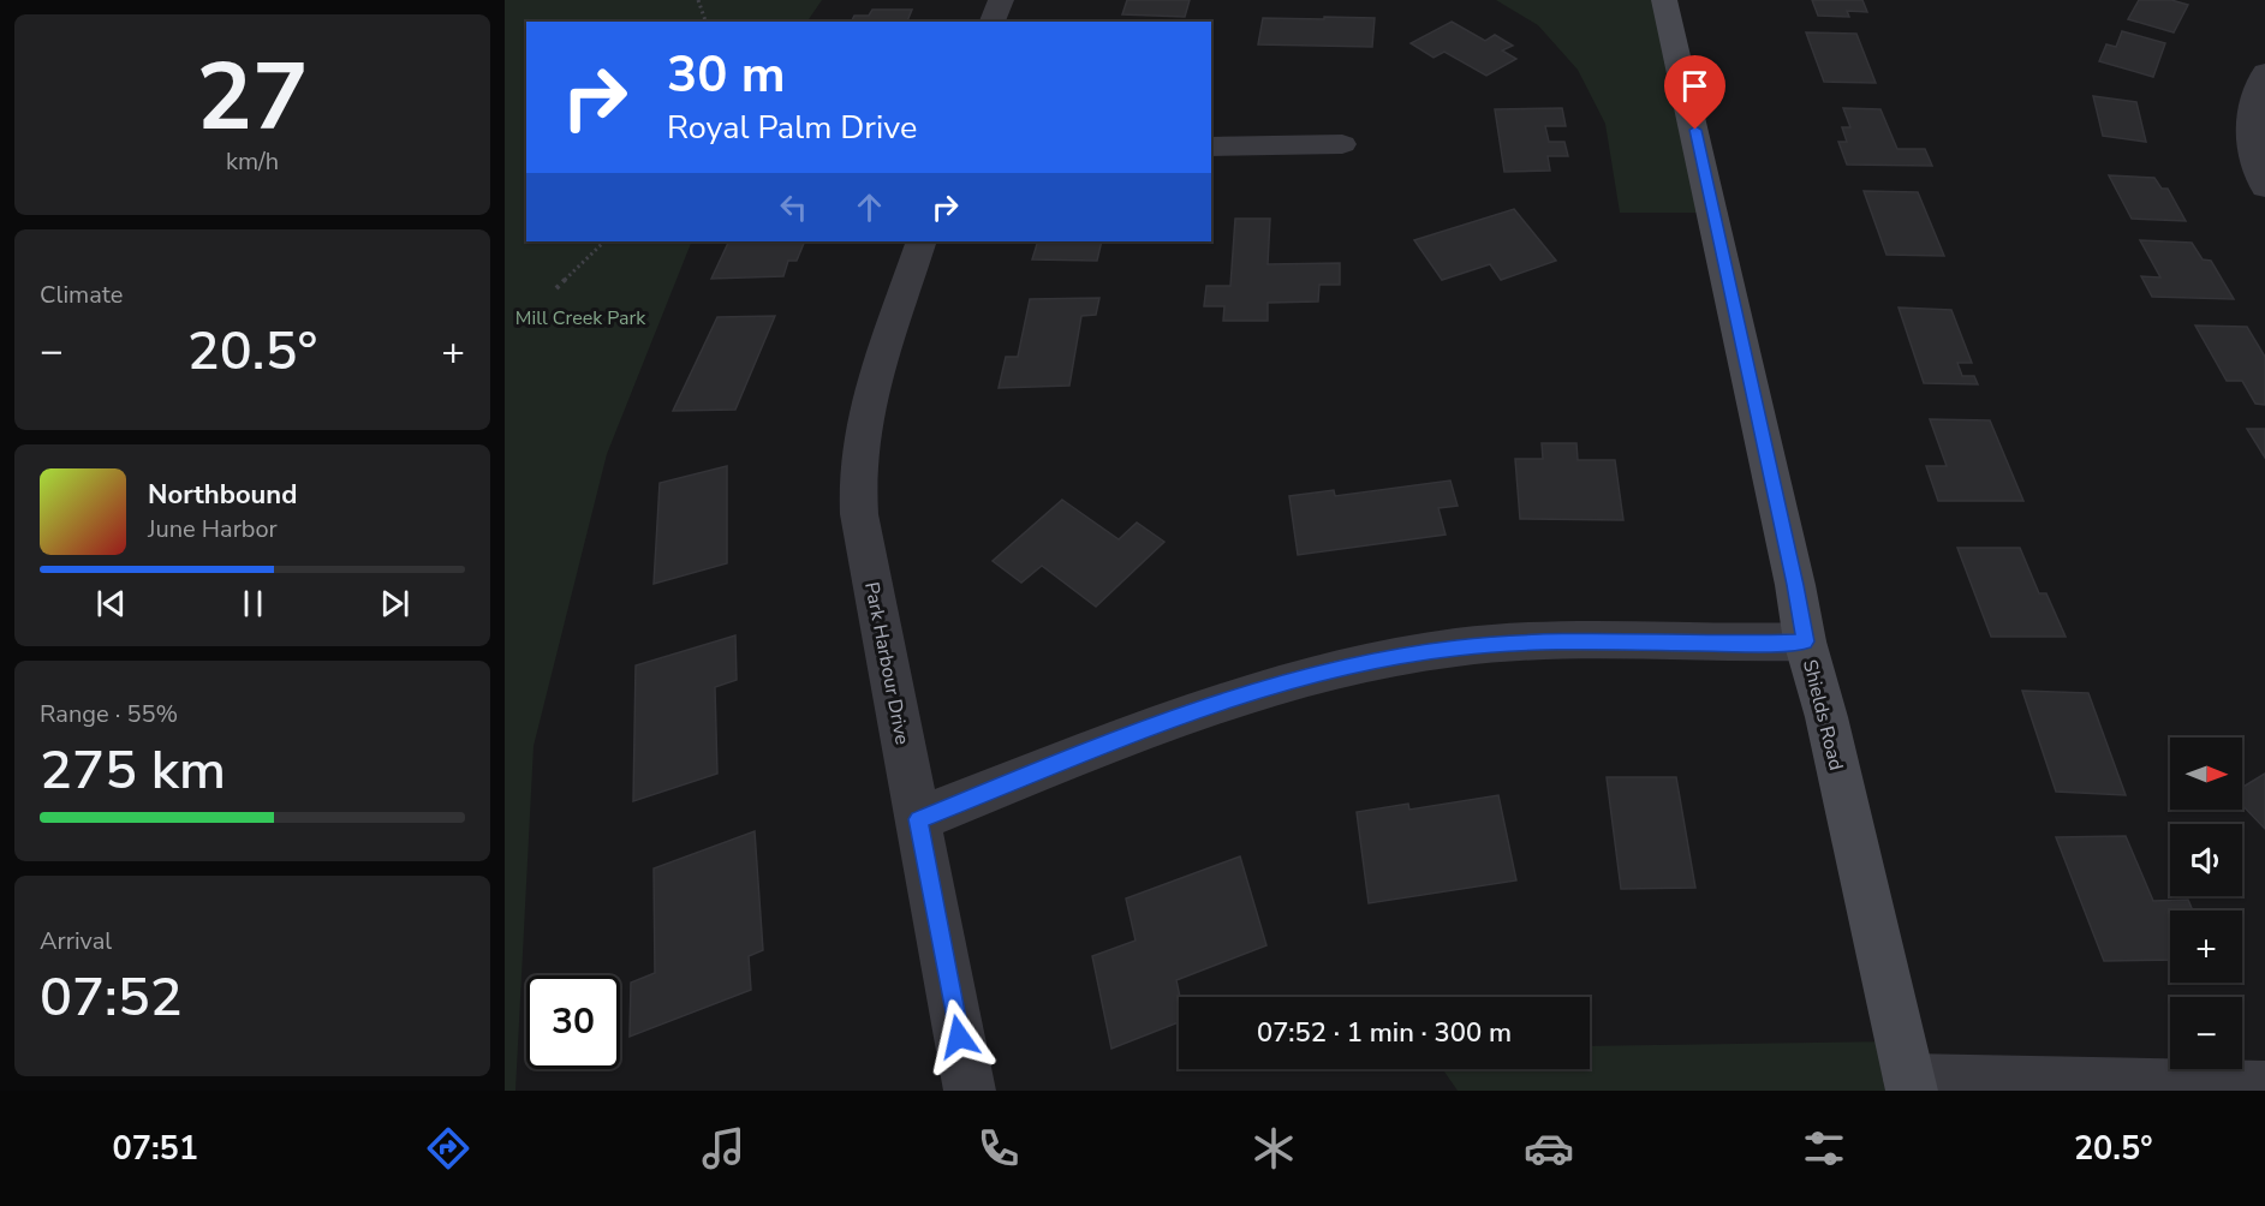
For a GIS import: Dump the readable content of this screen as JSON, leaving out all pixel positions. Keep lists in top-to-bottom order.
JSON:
{
  "streets": {
    "main road": ["Shields Road"],
    "street": ["Park Harbour Drive"]
  },
  "parks": ["Mill Creek Park"],
  "north": "right",
  "page": {
    "tile": [
      ["27", "km/h"],
      "Climate",
      ["Range · 55%", "275 km"],
      ["Arrival", "07:52"]
    ],
    "turn": ["30 m", "Royal Palm Drive"],
    "heat": ["−", "20.5°", "+"],
    "song": ["Northbound", "June Harbor"],
    "map_buttons": ["+", "−"],
    "limit": "30",
    "trip": "07:52 · 1 min · 300 m",
    "tabs": ["07:51", "20.5°"]
  }
}
